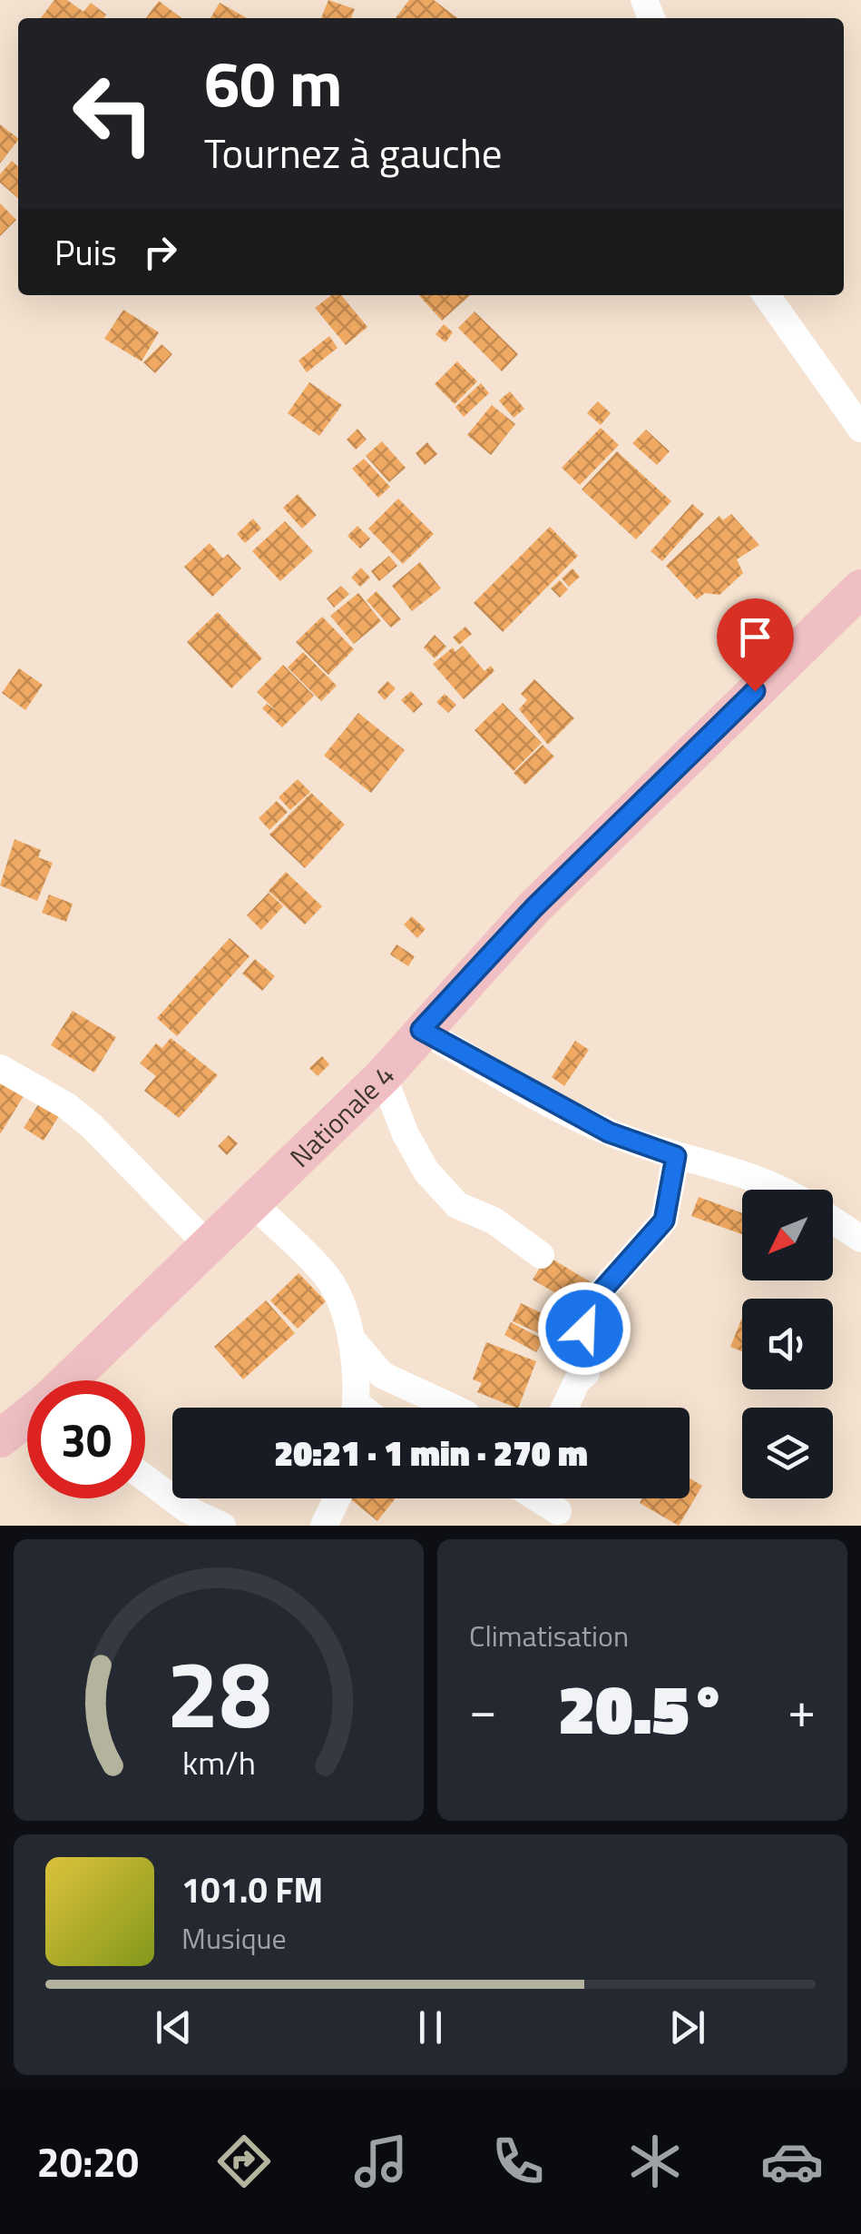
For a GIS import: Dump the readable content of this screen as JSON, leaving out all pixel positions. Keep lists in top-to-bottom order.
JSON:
{
  "streets": {
    "highway": ["Nationale 4"]
  },
  "north": "bottom left",
  "page": {
    "turn": ["60 m", "Tournez à gauche"],
    "then": "Puis",
    "limit": "30",
    "trip": "20:21 · 1 min · 270 m",
    "tile": "Climatisation",
    "heat": ["−", "20.5°", "+"],
    "song": ["101.0 FM", "Musique"],
    "tabs": "20:20",
    "gauge": ["28", "km/h"]
  }
}
